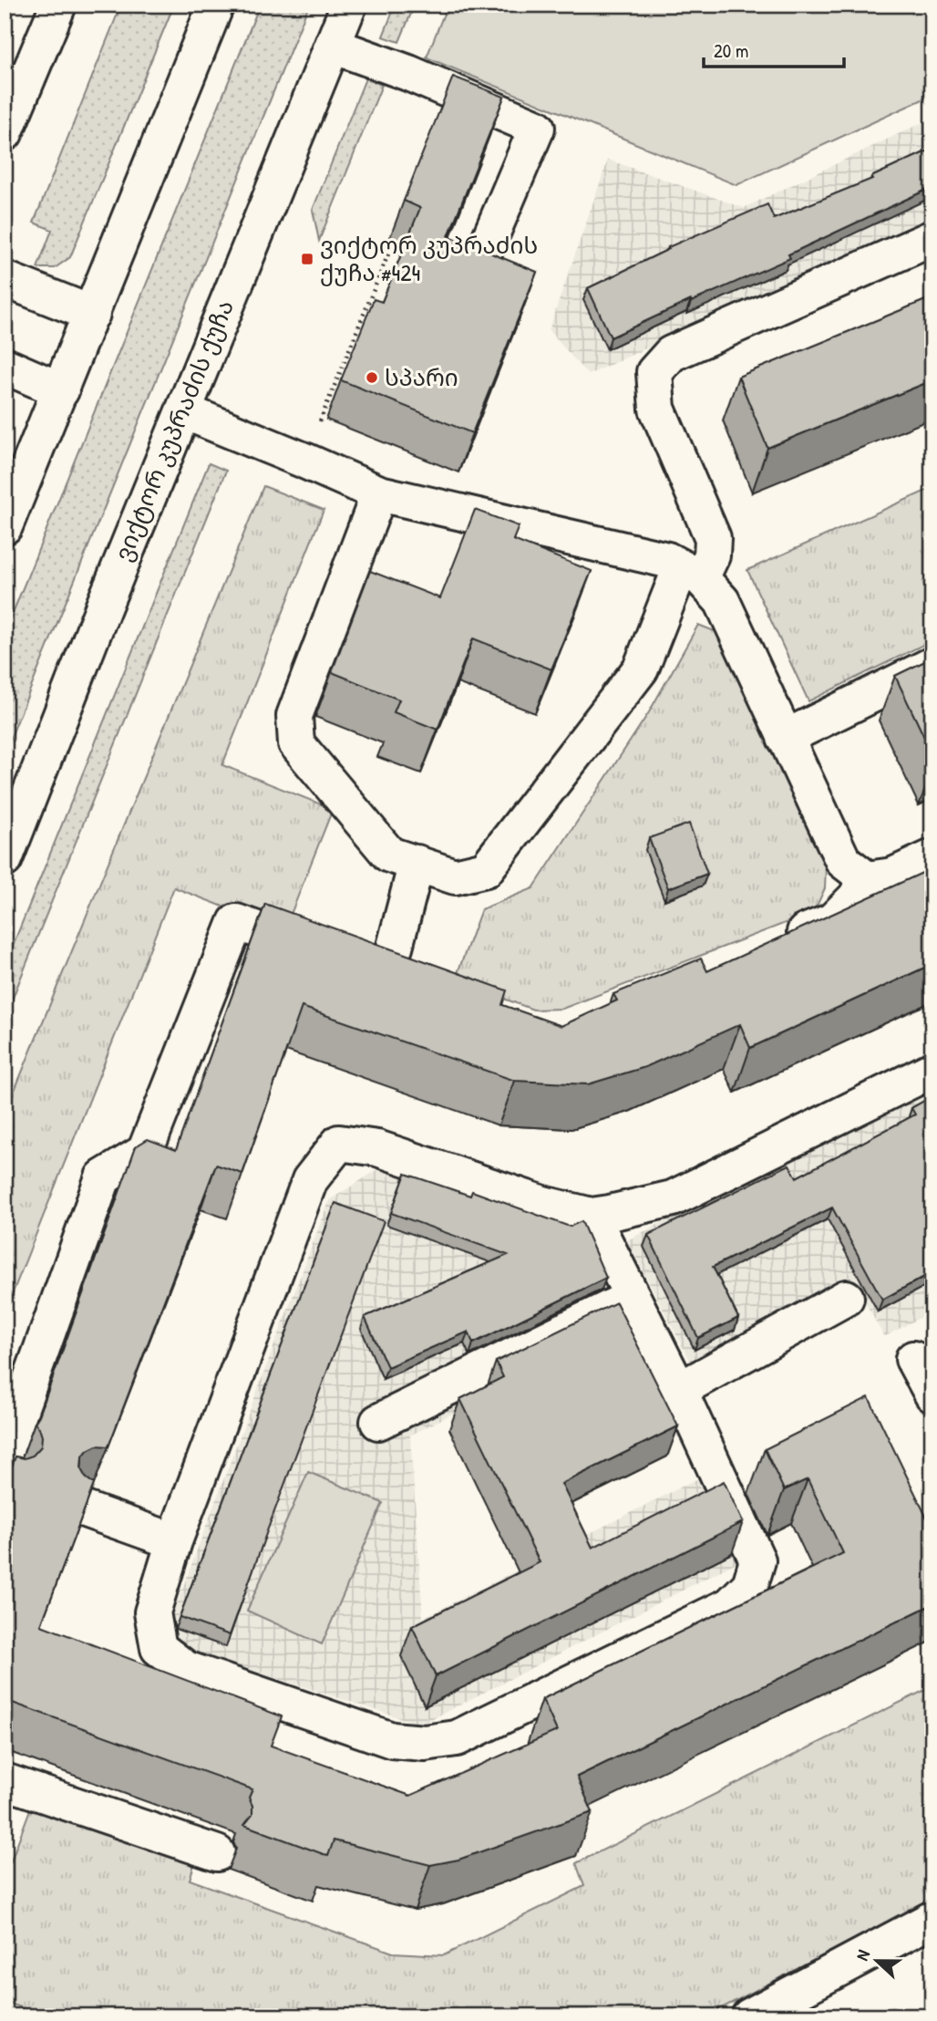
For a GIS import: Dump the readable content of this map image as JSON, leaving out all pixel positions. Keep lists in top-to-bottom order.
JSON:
{
  "streets": {
    "main road": ["ვიქტორ კუპრაძის ქუჩა"]
  },
  "places": {
    "transit": ["ვიქტორ კუპრაძის ქუჩა #424"],
    "other": ["სპარი"]
  },
  "scale_bar": "20 m",
  "north": "left"
}
